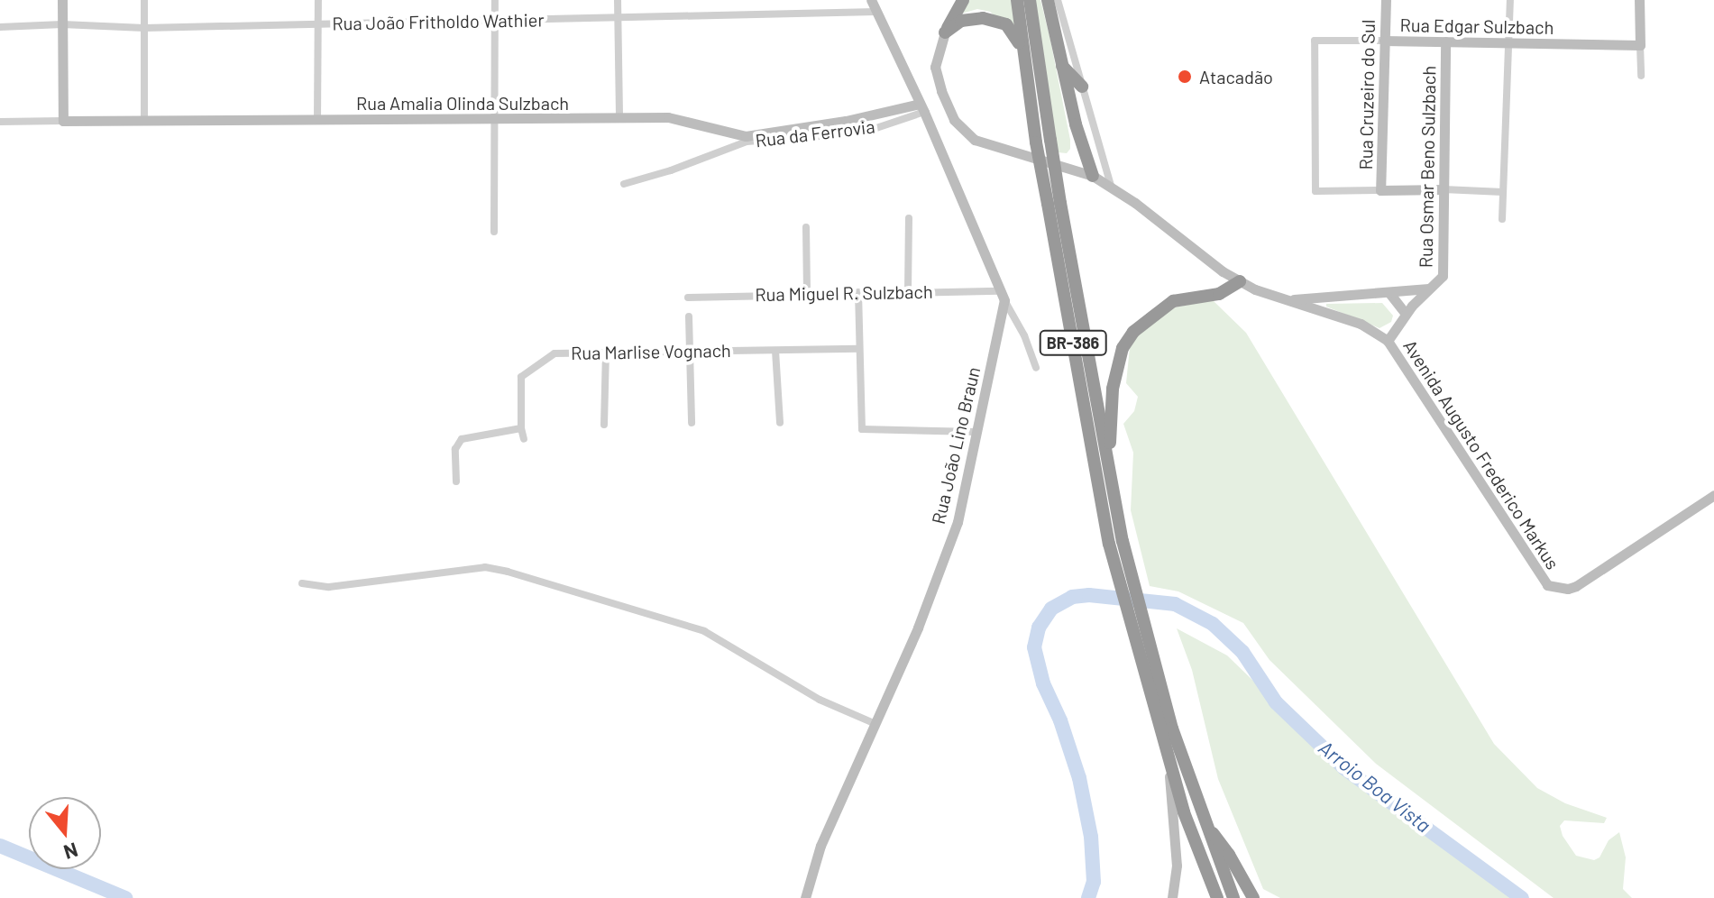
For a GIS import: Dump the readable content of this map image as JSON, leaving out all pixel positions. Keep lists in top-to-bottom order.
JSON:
{
  "streets": {
    "highway": ["BR-386"],
    "street": [
      "Rua João Fritholdo Wathier",
      "Rua Edgar Sulzbach",
      "Rua Cruzeiro do Sul",
      "Rua Amalia Olinda Sulzbach",
      "Rua da Ferrovia",
      "Rua Osmar Beno Sulzbach",
      "Rua Miguel R. Sulzbach",
      "Rua Marlise Vognach",
      "Rua João Lino Braun",
      "Avenida Augusto Frederico Markus"
    ]
  },
  "crossings": [
    ["Rua Edgar Sulzbach", "Rua Cruzeiro do Sul"],
    ["Rua Edgar Sulzbach", "Rua Osmar Beno Sulzbach"],
    ["Rua Amalia Olinda Sulzbach", "Rua da Ferrovia"],
    ["Rua Miguel R. Sulzbach", "Rua João Lino Braun"]
  ],
  "water": ["Arroio Boa Vista"],
  "places": ["Atacadão"],
  "north": "bottom"
}
